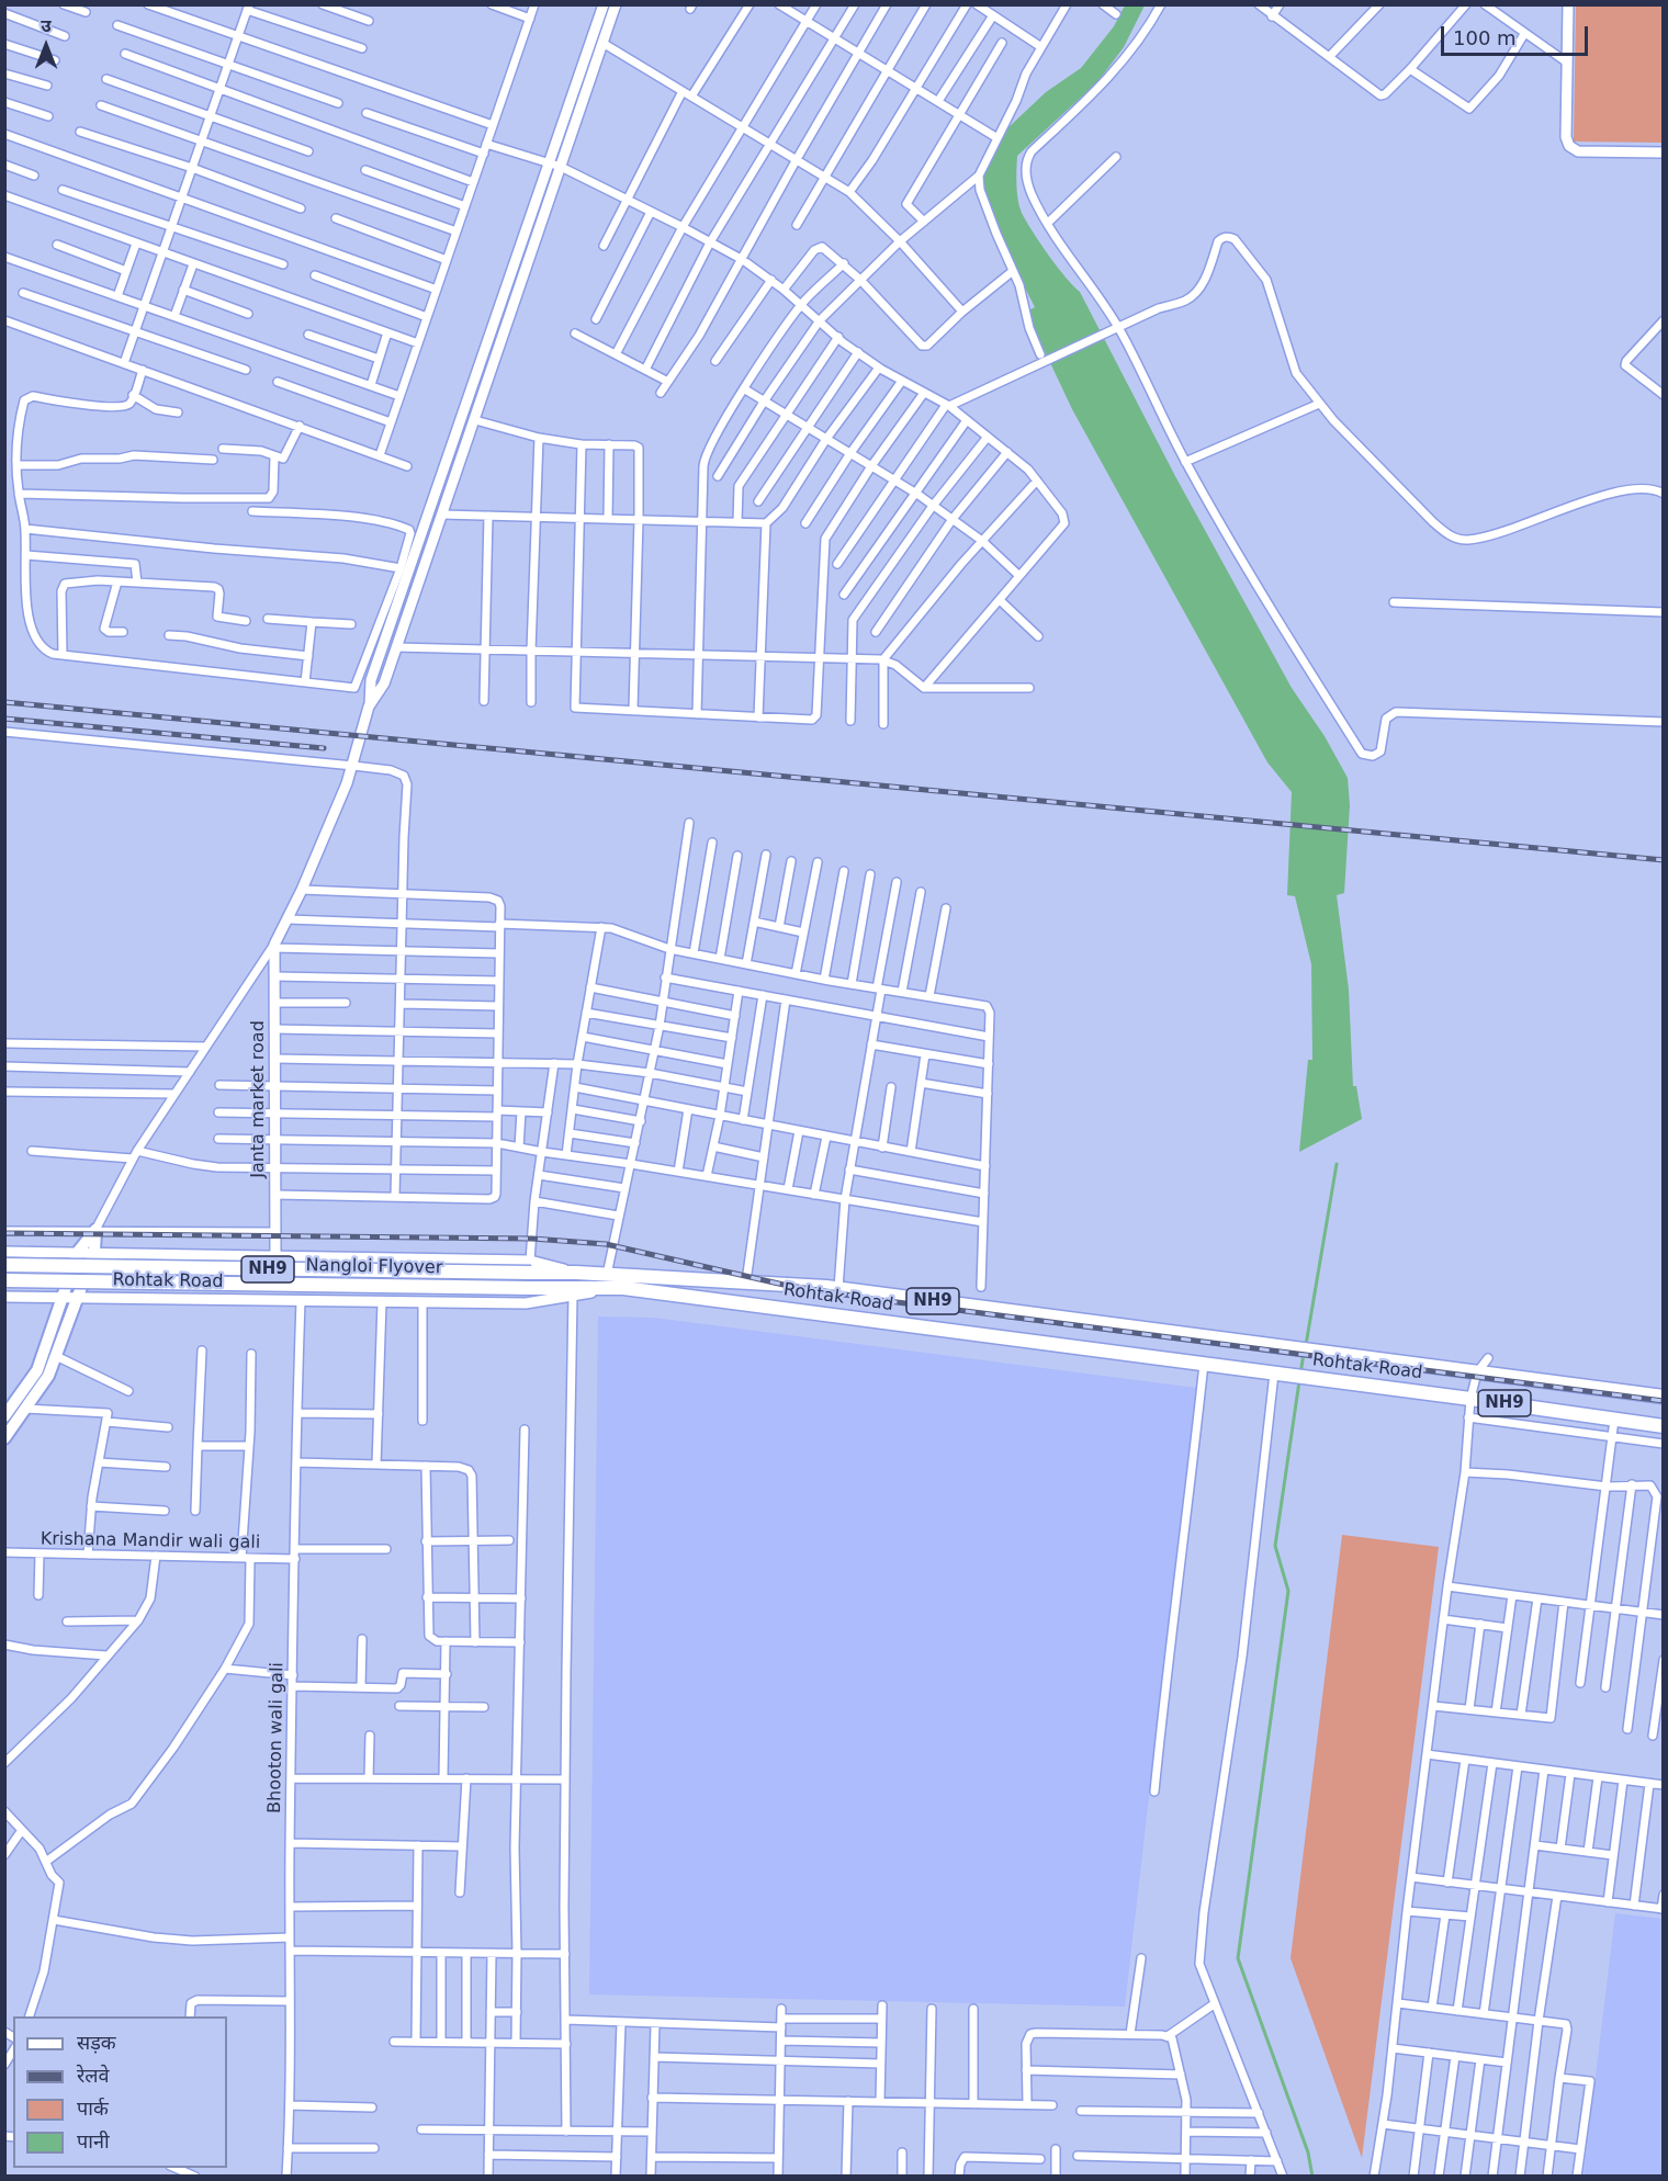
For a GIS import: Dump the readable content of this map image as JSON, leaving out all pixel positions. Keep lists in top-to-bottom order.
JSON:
{
  "streets": {
    "highway": ["Nangloi Flyover", "NH9", "Rohtak Road"],
    "street": ["Janta market road", "Krishana Mandir wali gali", "Bhooton wali gali"]
  },
  "crossings": [
    ["Janta market road", "Rohtak Road"],
    ["Nangloi Flyover", "Rohtak Road"],
    ["Rohtak Road", "Bhooton wali gali"],
    ["Krishana Mandir wali gali", "Bhooton wali gali"]
  ],
  "legend": [
    "सड़क",
    "रेलवे",
    "पार्क",
    "पानी"
  ],
  "scale_bar": "100 m",
  "north": "top"
}
